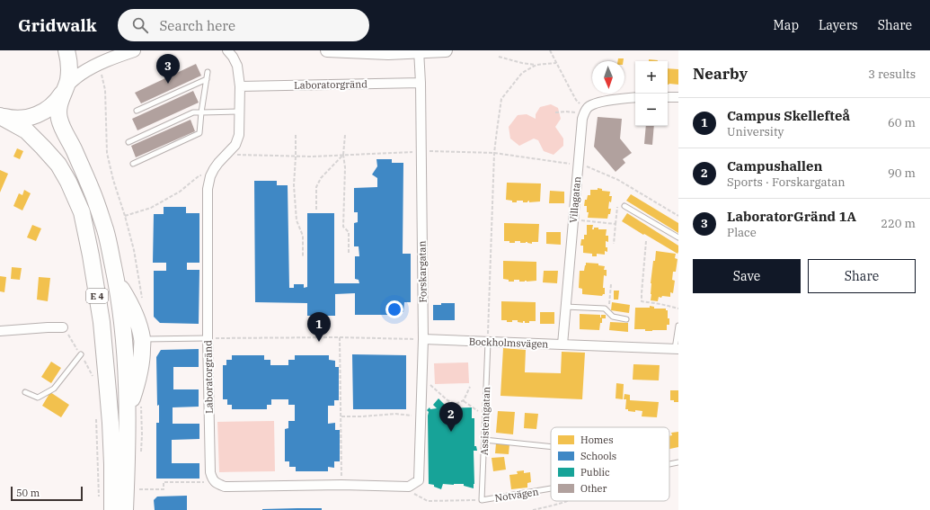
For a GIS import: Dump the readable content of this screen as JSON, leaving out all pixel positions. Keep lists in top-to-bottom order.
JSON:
{
  "streets": {
    "highway": ["E 4"],
    "street": [
      "Laboratorgränd",
      "Villagatan",
      "Forskargatan",
      "Bockholmsvägen"
    ],
    "lane": ["Assistentgatan", "Notvägen"]
  },
  "crossings": [
    ["Laboratorgränd", "Forskargatan"],
    ["Villagatan", "Bockholmsvägen"],
    ["Forskargatan", "Bockholmsvägen"],
    ["Bockholmsvägen", "Assistentgatan"],
    ["Assistentgatan", "Notvägen"]
  ],
  "legend": [
    "Homes",
    "Schools",
    "Public",
    "Other"
  ],
  "scale_bar": "50 m",
  "north": "bottom",
  "page": {
    "header": "Gridwalk",
    "search": "Search here",
    "nav": ["Map", "Layers", "Share"],
    "heading": ["Nearby", "3 results"],
    "pins": ["3", "1", "2"],
    "map_buttons": ["+", "−"],
    "list": [
      {
        "mark": "1",
        "name": "Campus Skellefteå",
        "note": "University",
        "value": "60 m"
      },
      {
        "mark": "2",
        "name": "Campushallen",
        "note": "Sports · Forskargatan",
        "value": "90 m"
      },
      {
        "mark": "3",
        "name": "LaboratorGränd 1A",
        "note": "Place",
        "value": "220 m"
      }
    ],
    "buttons": ["Save", "Share"],
    "scale": "50 m"
  }
}
